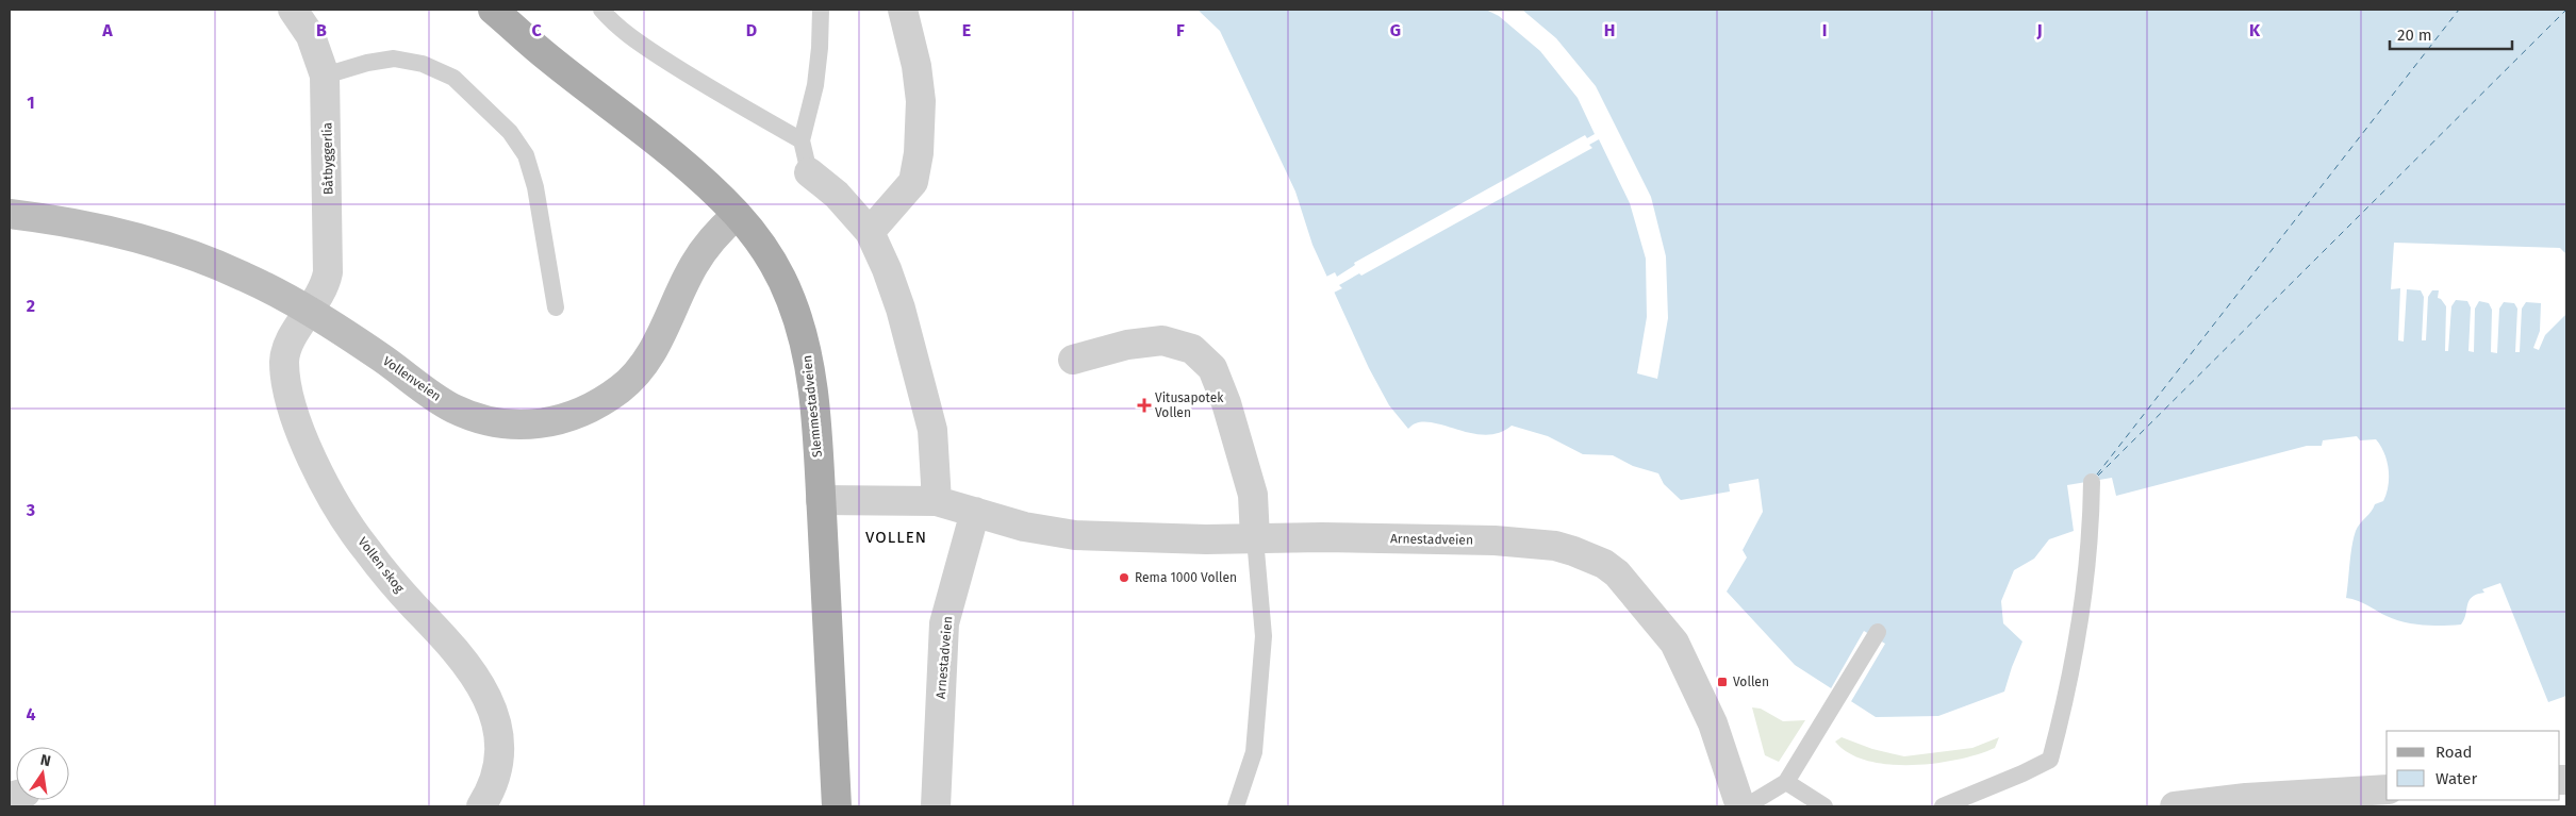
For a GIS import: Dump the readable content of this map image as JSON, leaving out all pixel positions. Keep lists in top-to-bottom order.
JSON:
{
  "streets": {
    "main road": ["Vollenveien", "Slemmestadveien"],
    "street": ["Båtbyggerlia", "Arnestadveien", "Vollen skog"]
  },
  "crossings": [
    ["Båtbyggerlia", "Vollenveien"],
    ["Båtbyggerlia", "Vollen skog"],
    ["Vollenveien", "Slemmestadveien"],
    ["Vollenveien", "Vollen skog"],
    ["Slemmestadveien", "Arnestadveien"]
  ],
  "districts": ["VOLLEN"],
  "places": {
    "health": ["Vitusapotek Vollen"],
    "other": ["Rema 1000 Vollen"],
    "transit": ["Vollen"]
  },
  "legend": ["Road", "Water"],
  "scale_bar": "20 m",
  "north": "top",
  "grid": {
    "columns": [
      "A",
      "B",
      "C",
      "D",
      "E",
      "F",
      "G",
      "H",
      "I",
      "J",
      "K"
    ],
    "rows": [
      "1",
      "2",
      "3",
      "4"
    ]
  }
}
